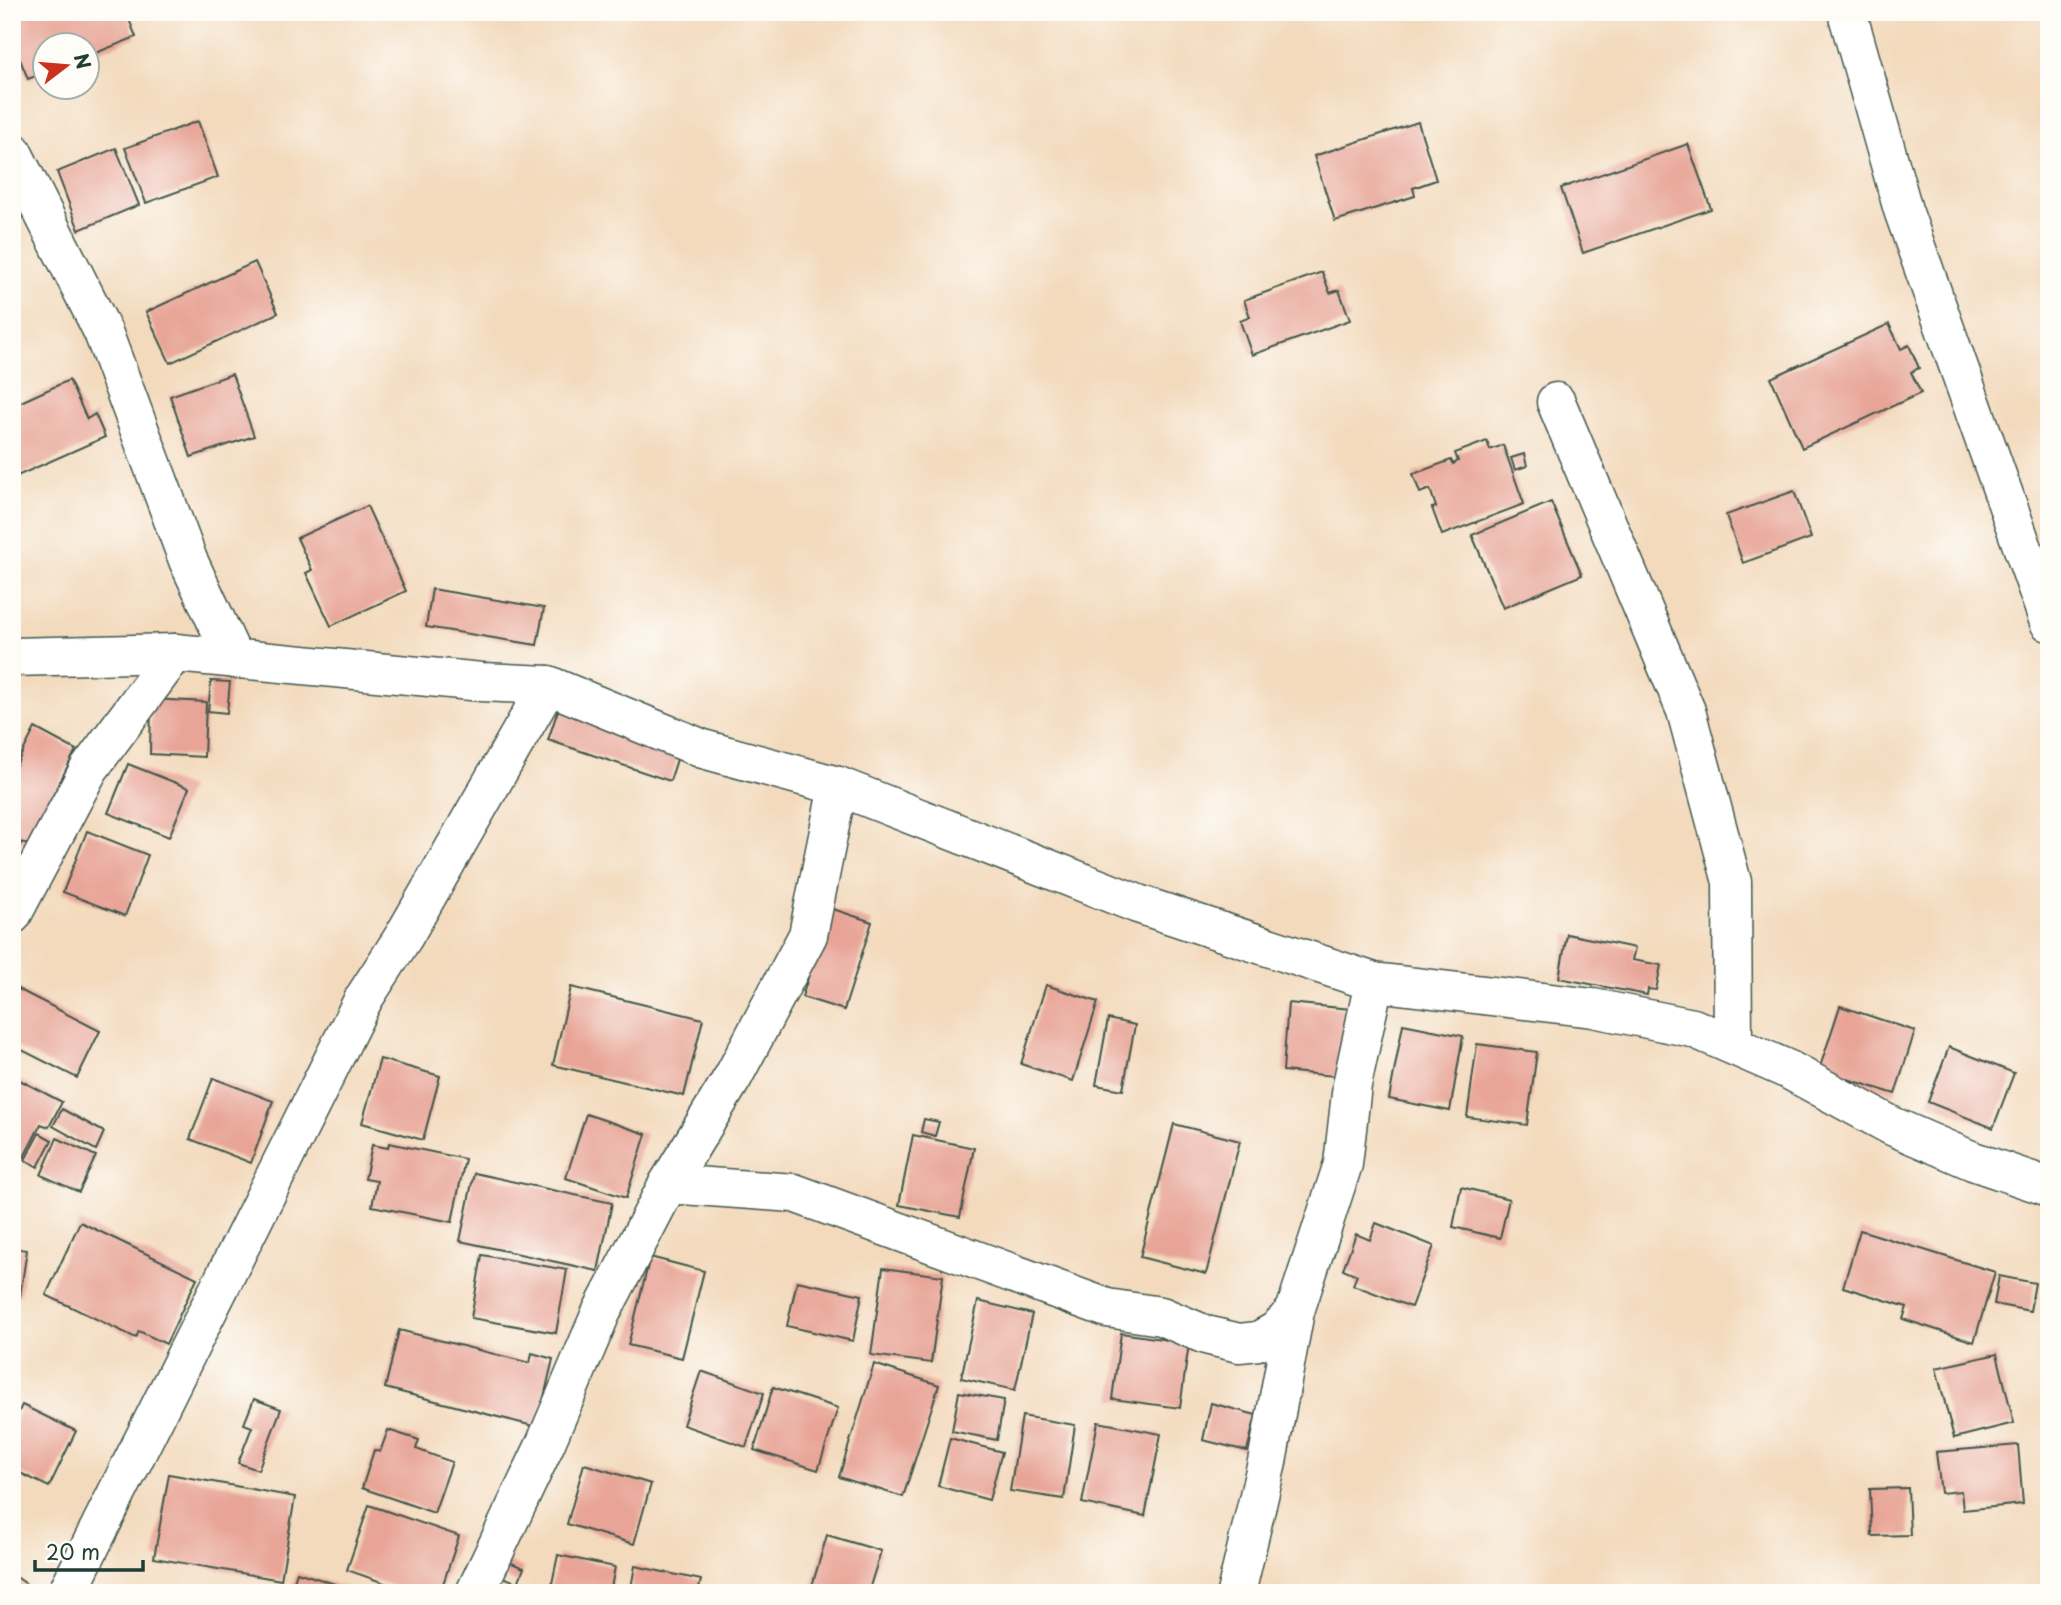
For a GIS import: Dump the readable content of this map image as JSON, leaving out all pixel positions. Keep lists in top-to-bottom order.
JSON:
{
  "scale_bar": "20 m",
  "north": "right"
}
